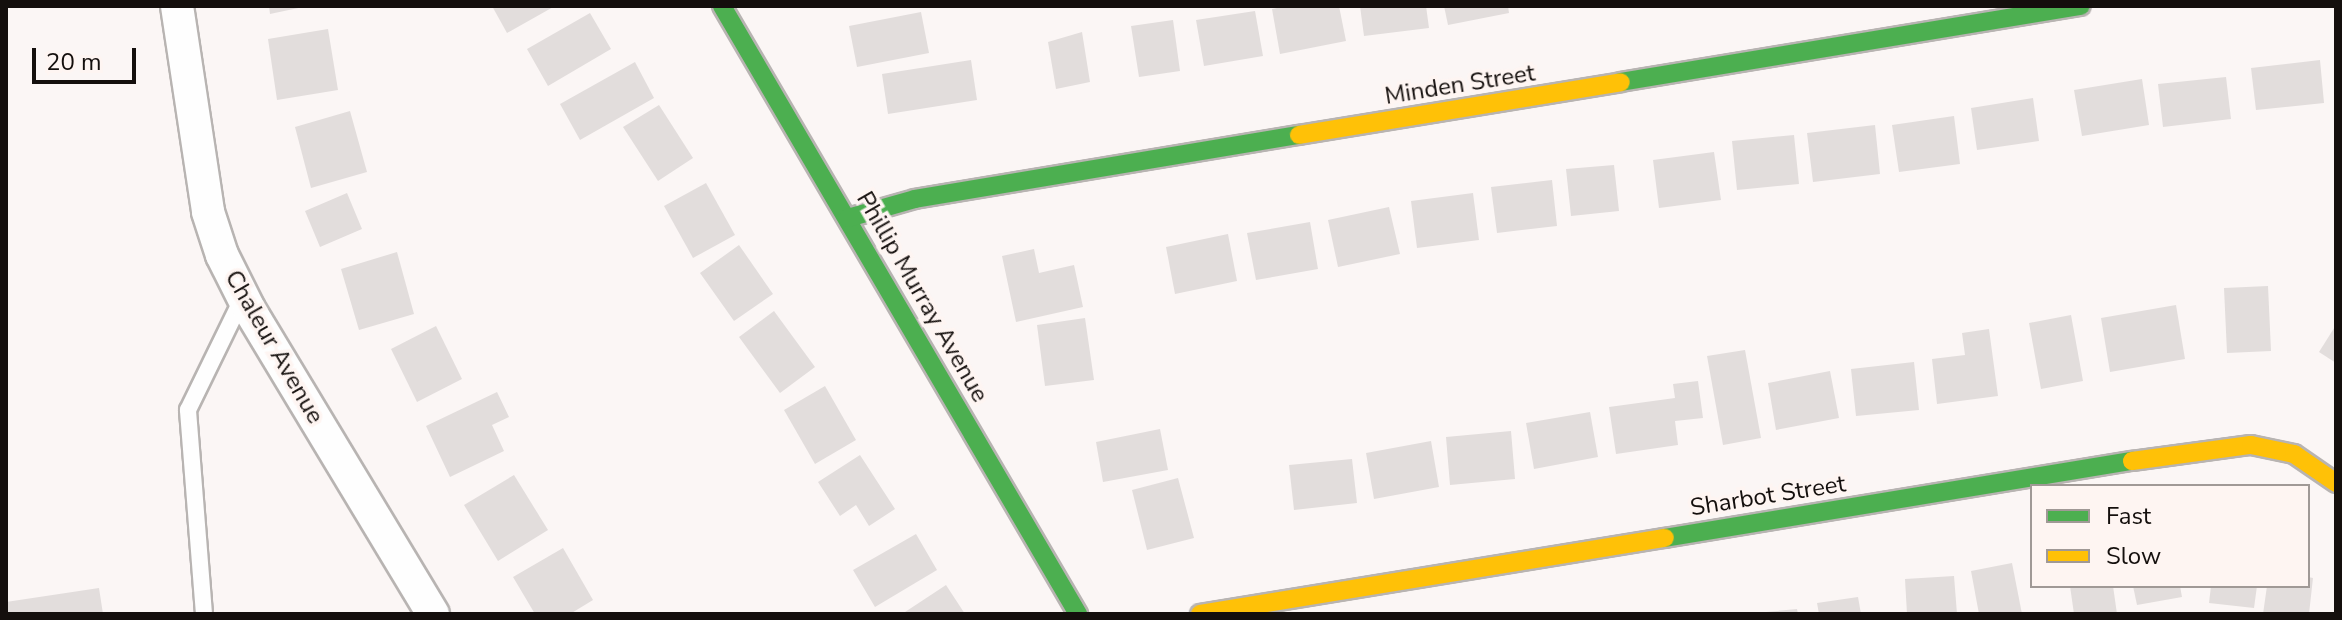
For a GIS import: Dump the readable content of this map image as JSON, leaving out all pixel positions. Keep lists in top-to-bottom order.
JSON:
{
  "streets": {
    "street": [
      "Minden Street",
      "Phillip Murray Avenue",
      "Chaleur Avenue",
      "Sharbot Street"
    ]
  },
  "crossings": [
    ["Minden Street", "Phillip Murray Avenue"]
  ],
  "legend": ["Fast", "Slow"],
  "scale_bar": "20 m"
}
